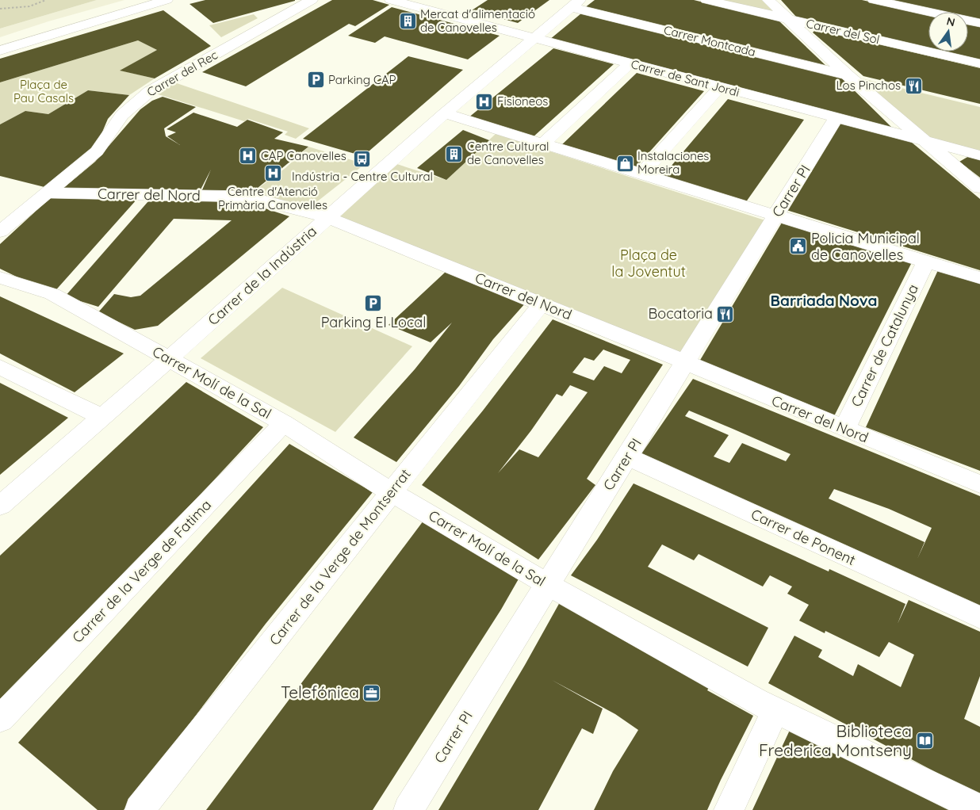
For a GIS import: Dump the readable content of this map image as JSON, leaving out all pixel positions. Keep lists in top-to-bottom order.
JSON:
{
  "streets": {
    "street": [
      "Carrer del Sol",
      "Carrer Montcada",
      "Carrer del Rec",
      "Carrer de Sant Jordi",
      "Carrer PI",
      "Carrer del Nord",
      "Carrer de la Indústria",
      "Carrer de Catalunya",
      "Carrer Molí de la Sal",
      "Carrer de Ponent",
      "Carrer de la Verge de Montserrat",
      "Carrer de la Verge de Fatima"
    ]
  },
  "crossings": [
    ["Carrer Montcada", "Carrer de la Indústria"],
    ["Carrer del Rec", "Carrer del Nord"],
    ["Carrer de Sant Jordi", "Carrer PI"],
    ["Carrer de Sant Jordi", "Carrer de la Indústria"],
    ["Carrer PI", "Carrer del Nord"],
    ["Carrer PI", "Carrer Molí de la Sal"],
    ["Carrer PI", "Carrer de Ponent"],
    ["Carrer del Nord", "Carrer de la Indústria"],
    ["Carrer del Nord", "Carrer de Catalunya"],
    ["Carrer del Nord", "Carrer de la Verge de Montserrat"],
    ["Carrer de la Indústria", "Carrer Molí de la Sal"],
    ["Carrer Molí de la Sal", "Carrer de la Verge de Montserrat"],
    ["Carrer Molí de la Sal", "Carrer de la Verge de Fatima"]
  ],
  "districts": ["Barriada Nova"],
  "parks": ["Plaça de Pau Casals", "Plaça de la Joventut"],
  "places": {
    "building": ["Mercat d'alimentació de Canovelles", "Centre Cultural de Canovelles"],
    "parking": ["Parking CAP", "Parking El Local"],
    "restaurant": ["Los Pinchos", "Bocatoria"],
    "hospital": ["Fisioneos", "CAP Canovelles", "Centre d'Atenció Primària Canovelles"],
    "bus stop": ["Indústria - Centre Cultural"],
    "shop": ["Instalaciones Moreira"],
    "public building": ["Policia Municipal de Canovelles"],
    "office": ["Telefónica"],
    "library": ["Biblioteca Frederica Montseny"]
  },
  "north": "top"
}
